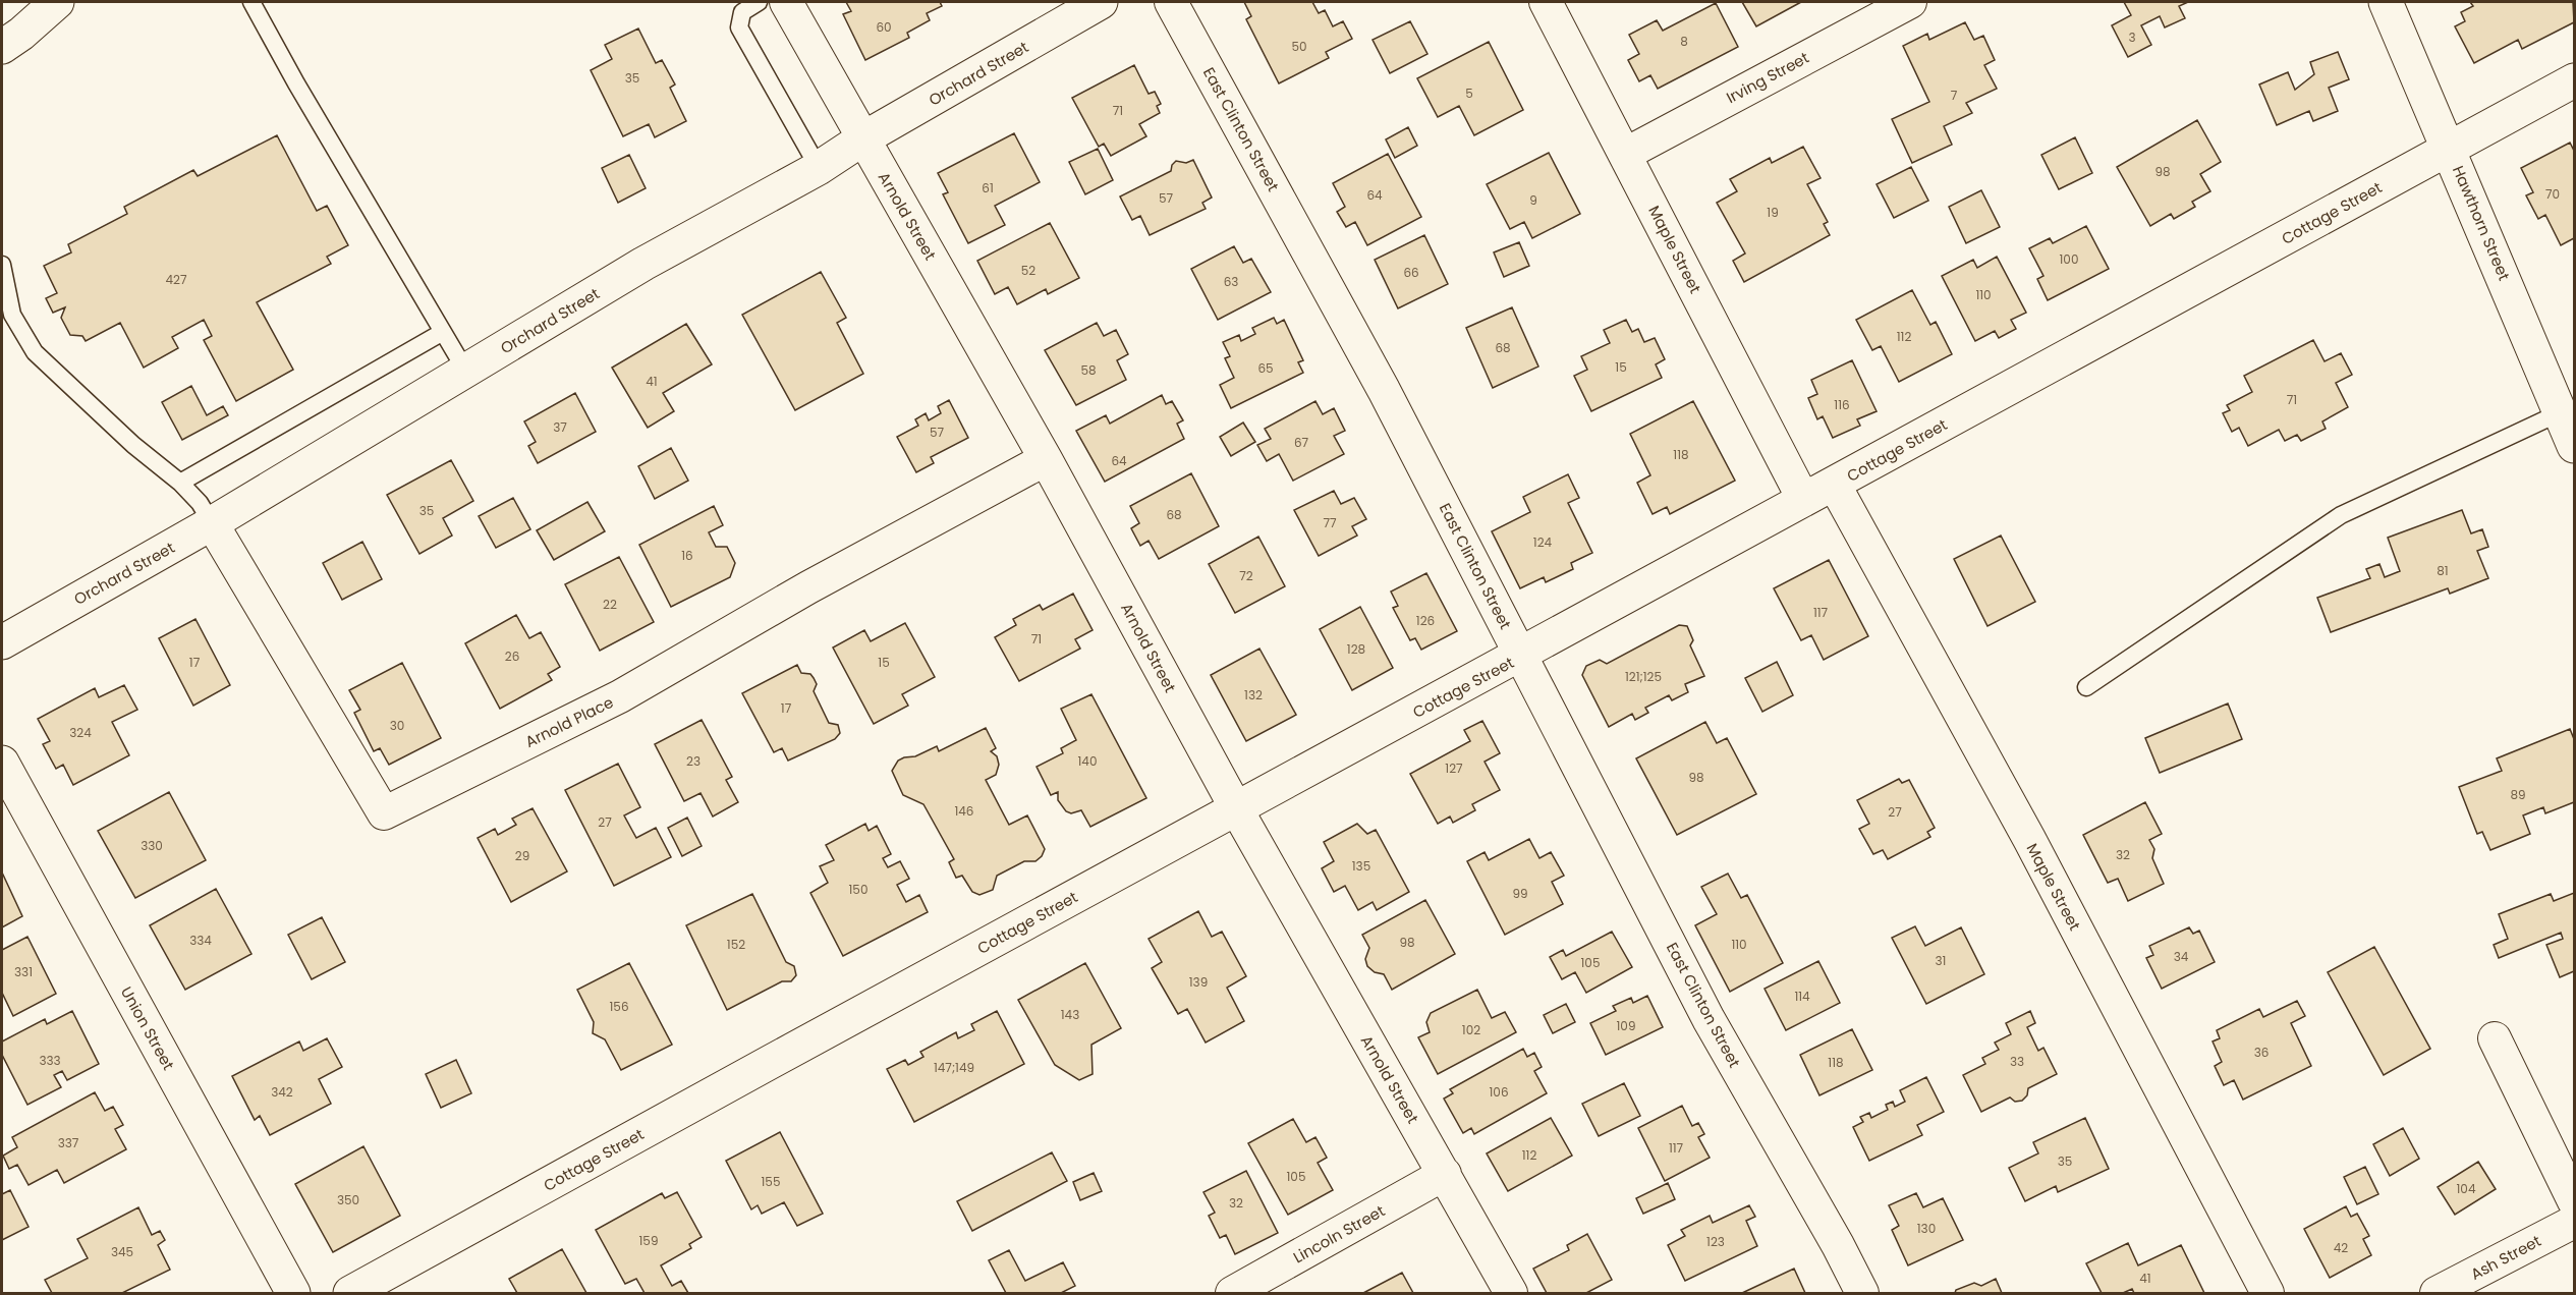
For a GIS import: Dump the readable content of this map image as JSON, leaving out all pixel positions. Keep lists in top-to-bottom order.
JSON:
{
  "streets": {
    "main road": [
      "Orchard Street",
      "Cottage Street",
      "Hawthorn Street",
      "Union Street"
    ],
    "street": [
      "Irving Street",
      "East Clinton Street",
      "Arnold Street",
      "Maple Street",
      "Arnold Place",
      "Lincoln Street",
      "Ash Street"
    ]
  },
  "crossings": [
    ["Orchard Street", "Arnold Street"],
    ["Orchard Street", "Arnold Place"],
    ["Irving Street", "Maple Street"],
    ["East Clinton Street", "Cottage Street"],
    ["Cottage Street", "Arnold Street"],
    ["Cottage Street", "Hawthorn Street"],
    ["Cottage Street", "Maple Street"],
    ["Arnold Street", "Arnold Place"],
    ["Arnold Street", "Lincoln Street"]
  ],
  "house_numbers": [
    "60",
    "3",
    "8",
    "50",
    "35",
    "5",
    "7",
    "71",
    "98",
    "61",
    "70",
    "64",
    "57",
    "9",
    "19",
    "100",
    "52",
    "66",
    "427",
    "63",
    "110",
    "112",
    "68",
    "15",
    "65",
    "58",
    "41",
    "71",
    "116",
    "37",
    "57",
    "67",
    "118",
    "64",
    "35",
    "68",
    "77",
    "124",
    "16",
    "81",
    "72",
    "22",
    "117",
    "126",
    "71",
    "128",
    "26",
    "17",
    "15",
    "121;125",
    "132",
    "17",
    "30",
    "324",
    "23",
    "140",
    "127",
    "98",
    "89",
    "146",
    "27",
    "27",
    "330",
    "32",
    "29",
    "135",
    "150",
    "99",
    "334",
    "98",
    "152",
    "110",
    "34",
    "31",
    "105",
    "331",
    "139",
    "114",
    "156",
    "143",
    "109",
    "102",
    "36",
    "333",
    "33",
    "118",
    "147;149",
    "342",
    "106",
    "337",
    "117",
    "112",
    "35",
    "105",
    "155",
    "104",
    "350",
    "32",
    "130",
    "159",
    "123",
    "42",
    "345",
    "41"
  ]
}
